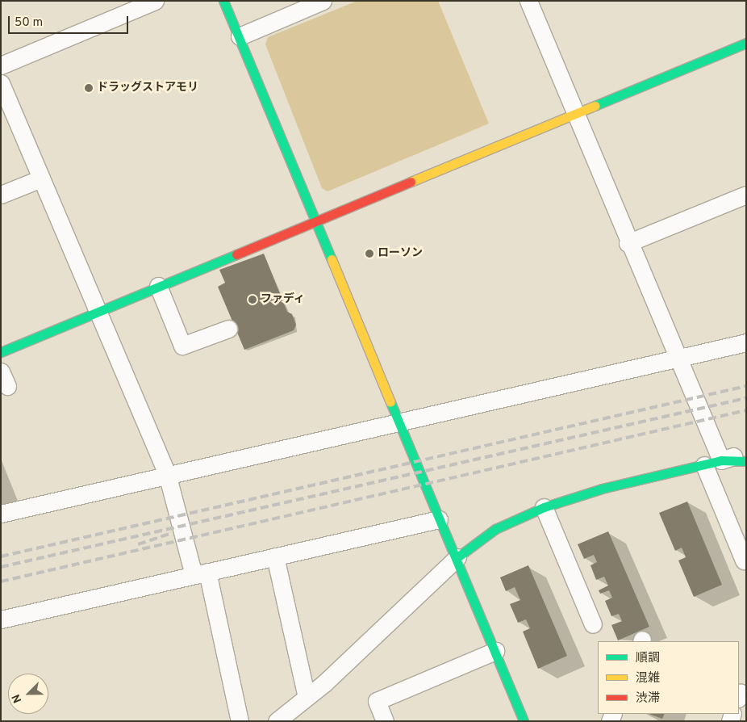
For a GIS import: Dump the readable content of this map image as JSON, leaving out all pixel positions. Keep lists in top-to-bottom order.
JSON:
{
  "places": ["ドラッグストアモリ", "ローソン", "ファディ"],
  "legend": ["順調", "混雑", "渋滞"],
  "scale_bar": "50 m",
  "north": "bottom left"
}
